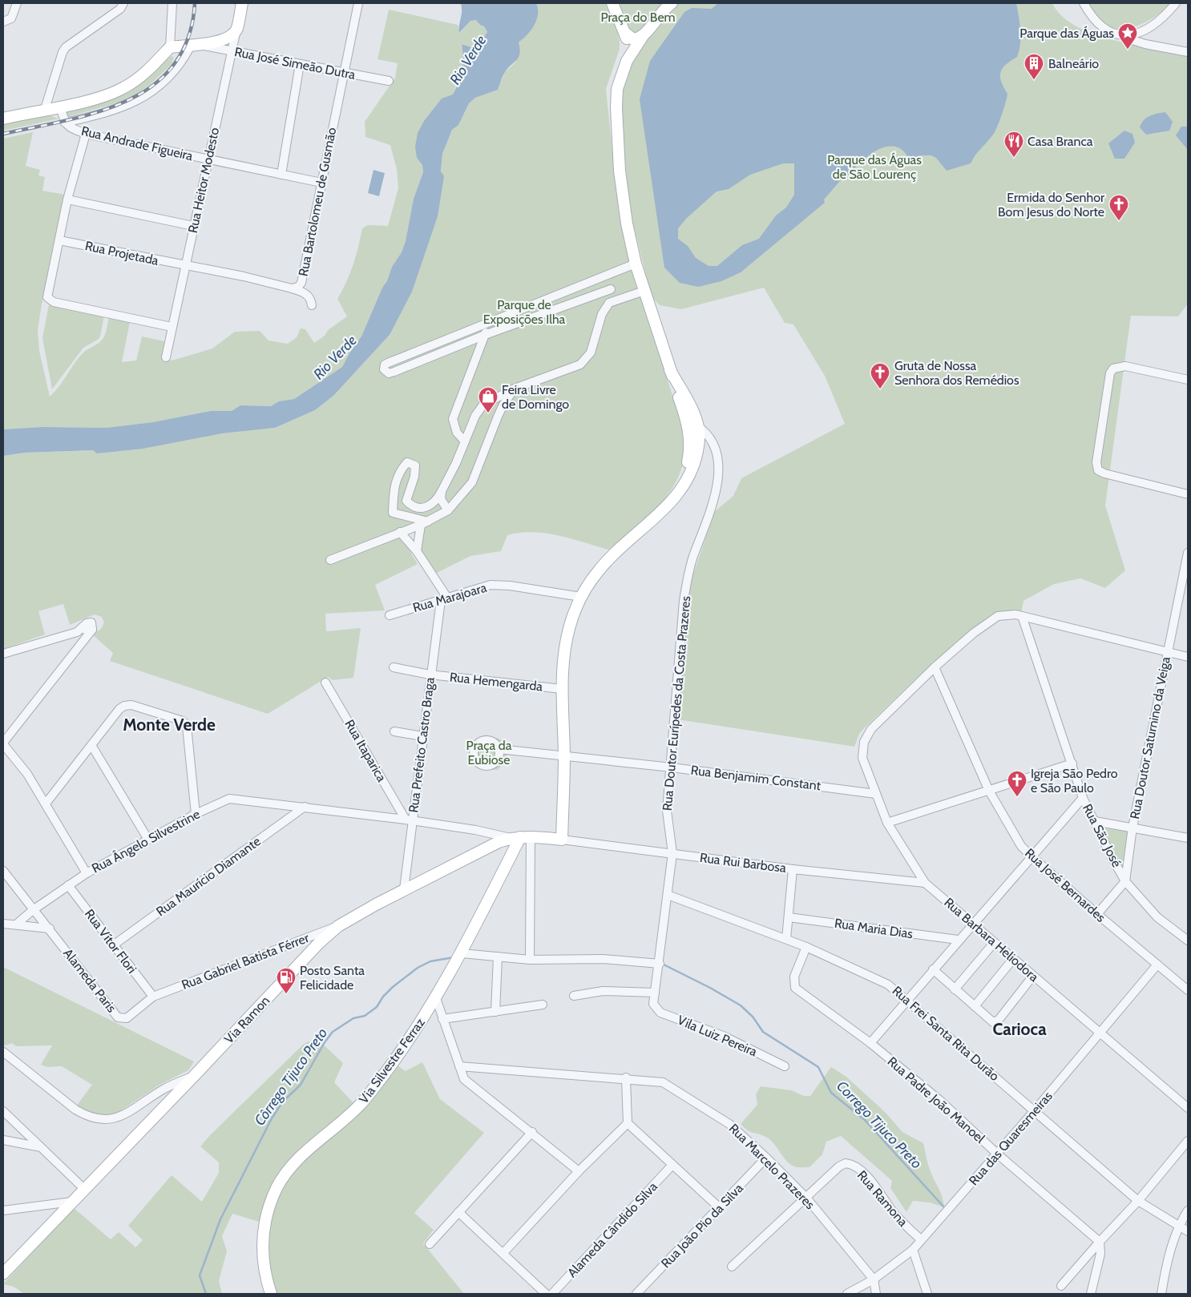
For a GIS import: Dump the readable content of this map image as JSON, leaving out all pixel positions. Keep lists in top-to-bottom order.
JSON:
{
  "streets": {
    "main road": [
      "Rua José Simeão Dutra",
      "Rua Heitor Modesto",
      "Via Ramon",
      "Via Silvestre Ferraz"
    ],
    "street": [
      "Rua Andrade Figueira",
      "Rua Bartolomeu de Gusmão",
      "Rua Projetada",
      "Rua Marajoara",
      "Rua Hemengarda",
      "Rua Doutor Eurípedes da Costa Prazeres",
      "Rua Doutor Saturnino da Veiga",
      "Rua Prefeito Castro Braga",
      "Rua Itaparica",
      "Rua Benjamim Constant",
      "Rua São José",
      "Rua Ângelo Silvestrine",
      "Rua Rui Barbosa",
      "Rua Maurício Diamante",
      "Rua José Bernardes",
      "Rua Maria Dias",
      "Rua Barbara Heliodora",
      "Rua Vítor Flori",
      "Rua Gabriel Batista Férrer",
      "Alameda Paris",
      "Rua Frei Santa Rita Durão",
      "Vila Luiz Pereira",
      "Rua Padre João Manoel",
      "Rua das Quaresmeiras",
      "Rua Marcelo Prazeres",
      "Rua Ramona",
      "Rua João Pio da Silva",
      "Alameda Cândido Silva"
    ]
  },
  "crossings": [
    ["Rua José Simeão Dutra", "Rua Heitor Modesto"],
    ["Rua José Simeão Dutra", "Rua Bartolomeu de Gusmão"],
    ["Rua Andrade Figueira", "Rua Heitor Modesto"],
    ["Rua Andrade Figueira", "Rua Bartolomeu de Gusmão"],
    ["Rua Heitor Modesto", "Rua Bartolomeu de Gusmão"],
    ["Rua Heitor Modesto", "Rua Projetada"],
    ["Rua Bartolomeu de Gusmão", "Rua Projetada"],
    ["Rua Marajoara", "Rua Prefeito Castro Braga"],
    ["Rua Hemengarda", "Rua Prefeito Castro Braga"],
    ["Rua Doutor Eurípedes da Costa Prazeres", "Rua Benjamim Constant"],
    ["Rua Doutor Eurípedes da Costa Prazeres", "Rua Rui Barbosa"],
    ["Rua Doutor Eurípedes da Costa Prazeres", "Rua Frei Santa Rita Durão"],
    ["Rua Doutor Eurípedes da Costa Prazeres", "Vila Luiz Pereira"],
    ["Rua Doutor Saturnino da Veiga", "Rua São José"],
    ["Rua Prefeito Castro Braga", "Rua Itaparica"],
    ["Rua Prefeito Castro Braga", "Via Ramon"],
    ["Rua Benjamim Constant", "Rua Barbara Heliodora"],
    ["Rua Ângelo Silvestrine", "Rua Maurício Diamante"],
    ["Rua Ângelo Silvestrine", "Rua Vítor Flori"],
    ["Rua Ângelo Silvestrine", "Alameda Paris"],
    ["Rua Rui Barbosa", "Rua Barbara Heliodora"],
    ["Rua Rui Barbosa", "Via Ramon"],
    ["Rua Maurício Diamante", "Rua Vítor Flori"],
    ["Rua José Bernardes", "Rua Barbara Heliodora"],
    ["Rua José Bernardes", "Rua das Quaresmeiras"],
    ["Rua Barbara Heliodora", "Rua das Quaresmeiras"],
    ["Rua Vítor Flori", "Rua Gabriel Batista Férrer"],
    ["Rua Vítor Flori", "Alameda Paris"],
    ["Rua Gabriel Batista Férrer", "Alameda Paris"],
    ["Rua Gabriel Batista Férrer", "Via Ramon"],
    ["Via Ramon", "Via Silvestre Ferraz"],
    ["Rua Frei Santa Rita Durão", "Rua Padre João Manoel"],
    ["Rua Frei Santa Rita Durão", "Rua das Quaresmeiras"],
    ["Rua Padre João Manoel", "Rua das Quaresmeiras"],
    ["Rua das Quaresmeiras", "Rua Marcelo Prazeres"],
    ["Rua das Quaresmeiras", "Rua Ramona"],
    ["Rua Marcelo Prazeres", "Rua Ramona"],
    ["Rua Marcelo Prazeres", "Rua João Pio da Silva"]
  ],
  "districts": ["Monte Verde", "Carioca"],
  "water": ["Rio Verde", "Côrrego Tijuco Preto", "Corrego Tijuco Preto"],
  "parks": [
    "Praça do Bem",
    "Parque das Águas de São Lourenç",
    "Parque de Exposições Ilha",
    "Praça da Eubiose"
  ],
  "places": {
    "place": ["Parque das Águas"],
    "building": ["Balneário"],
    "restaurant": ["Casa Branca"],
    "church": ["Ermida do Senhor Bom Jesus do Norte", "Gruta de Nossa Senhora dos Remédios", "Igreja São Pedro e São Paulo"],
    "shop": ["Feira Livre de Domingo"],
    "fuel station": ["Posto Santa Felicidade"]
  }
}
